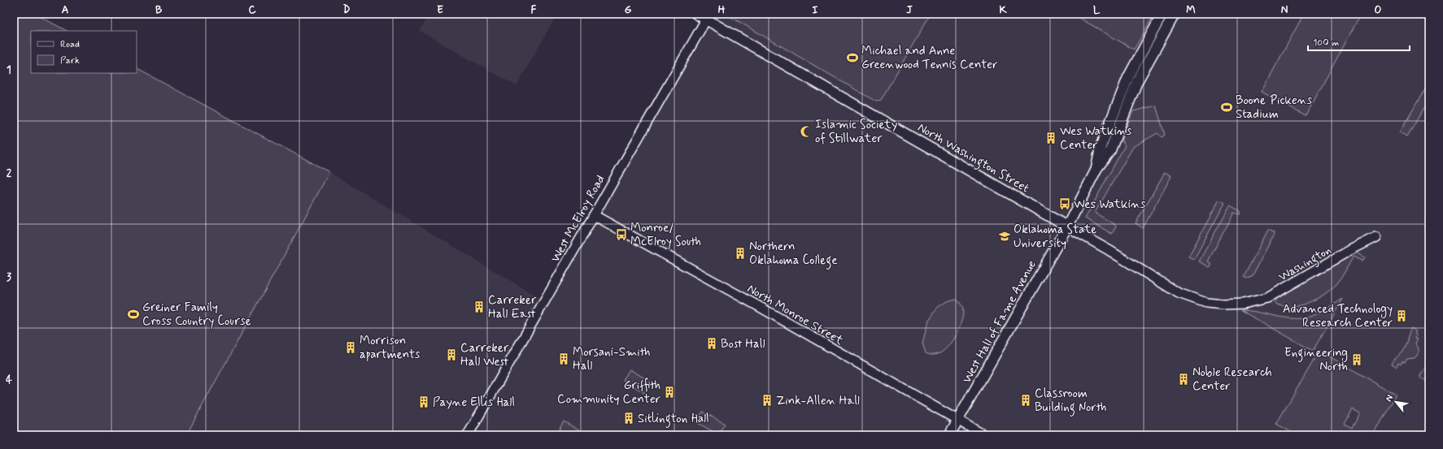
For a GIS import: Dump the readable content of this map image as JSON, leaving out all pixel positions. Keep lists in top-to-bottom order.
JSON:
{
  "streets": {
    "main road": ["North Washington Street", "West Hall of Fame Avenue"],
    "street": ["West McElroy Road", "Washington", "North Monroe Street"]
  },
  "crossings": [
    ["North Washington Street", "West McElroy Road"],
    ["North Washington Street", "Washington"],
    ["North Washington Street", "West Hall of Fame Avenue"],
    ["West McElroy Road", "North Monroe Street"],
    ["North Monroe Street", "West Hall of Fame Avenue"]
  ],
  "places": {
    "sports": ["Michael and Anne Greenwood Tennis Center", "Boone Pickens Stadium", "Greiner Family Cross Country Course"],
    "mosque": ["Islamic Society of Stillwater"],
    "building": [
      "Wes Watkins Center",
      "Northern Oklahoma College",
      "Carreker Hall East",
      "Advanced Technology Research Center",
      "Bost Hall",
      "Morrison apartments",
      "Carreker Hall West",
      "Morsani-Smith Hall",
      "Engineering North",
      "Noble Research Center",
      "Griffith Community Center",
      "Zink-Allen Hall",
      "Classroom Building North",
      "Payne Ellis Hall",
      "Sitlington Hall"
    ],
    "bus stop": ["Wes Watkins", "Monroe/ McElroy South"],
    "school or university": ["Oklahoma State University"]
  },
  "legend": ["Road", "Park"],
  "scale_bar": "100 m",
  "north": "top left",
  "grid": {
    "columns": [
      "A",
      "B",
      "C",
      "D",
      "E",
      "F",
      "G",
      "H",
      "I",
      "J",
      "K",
      "L",
      "M",
      "N",
      "O"
    ],
    "rows": [
      "1",
      "2",
      "3",
      "4"
    ]
  }
}
